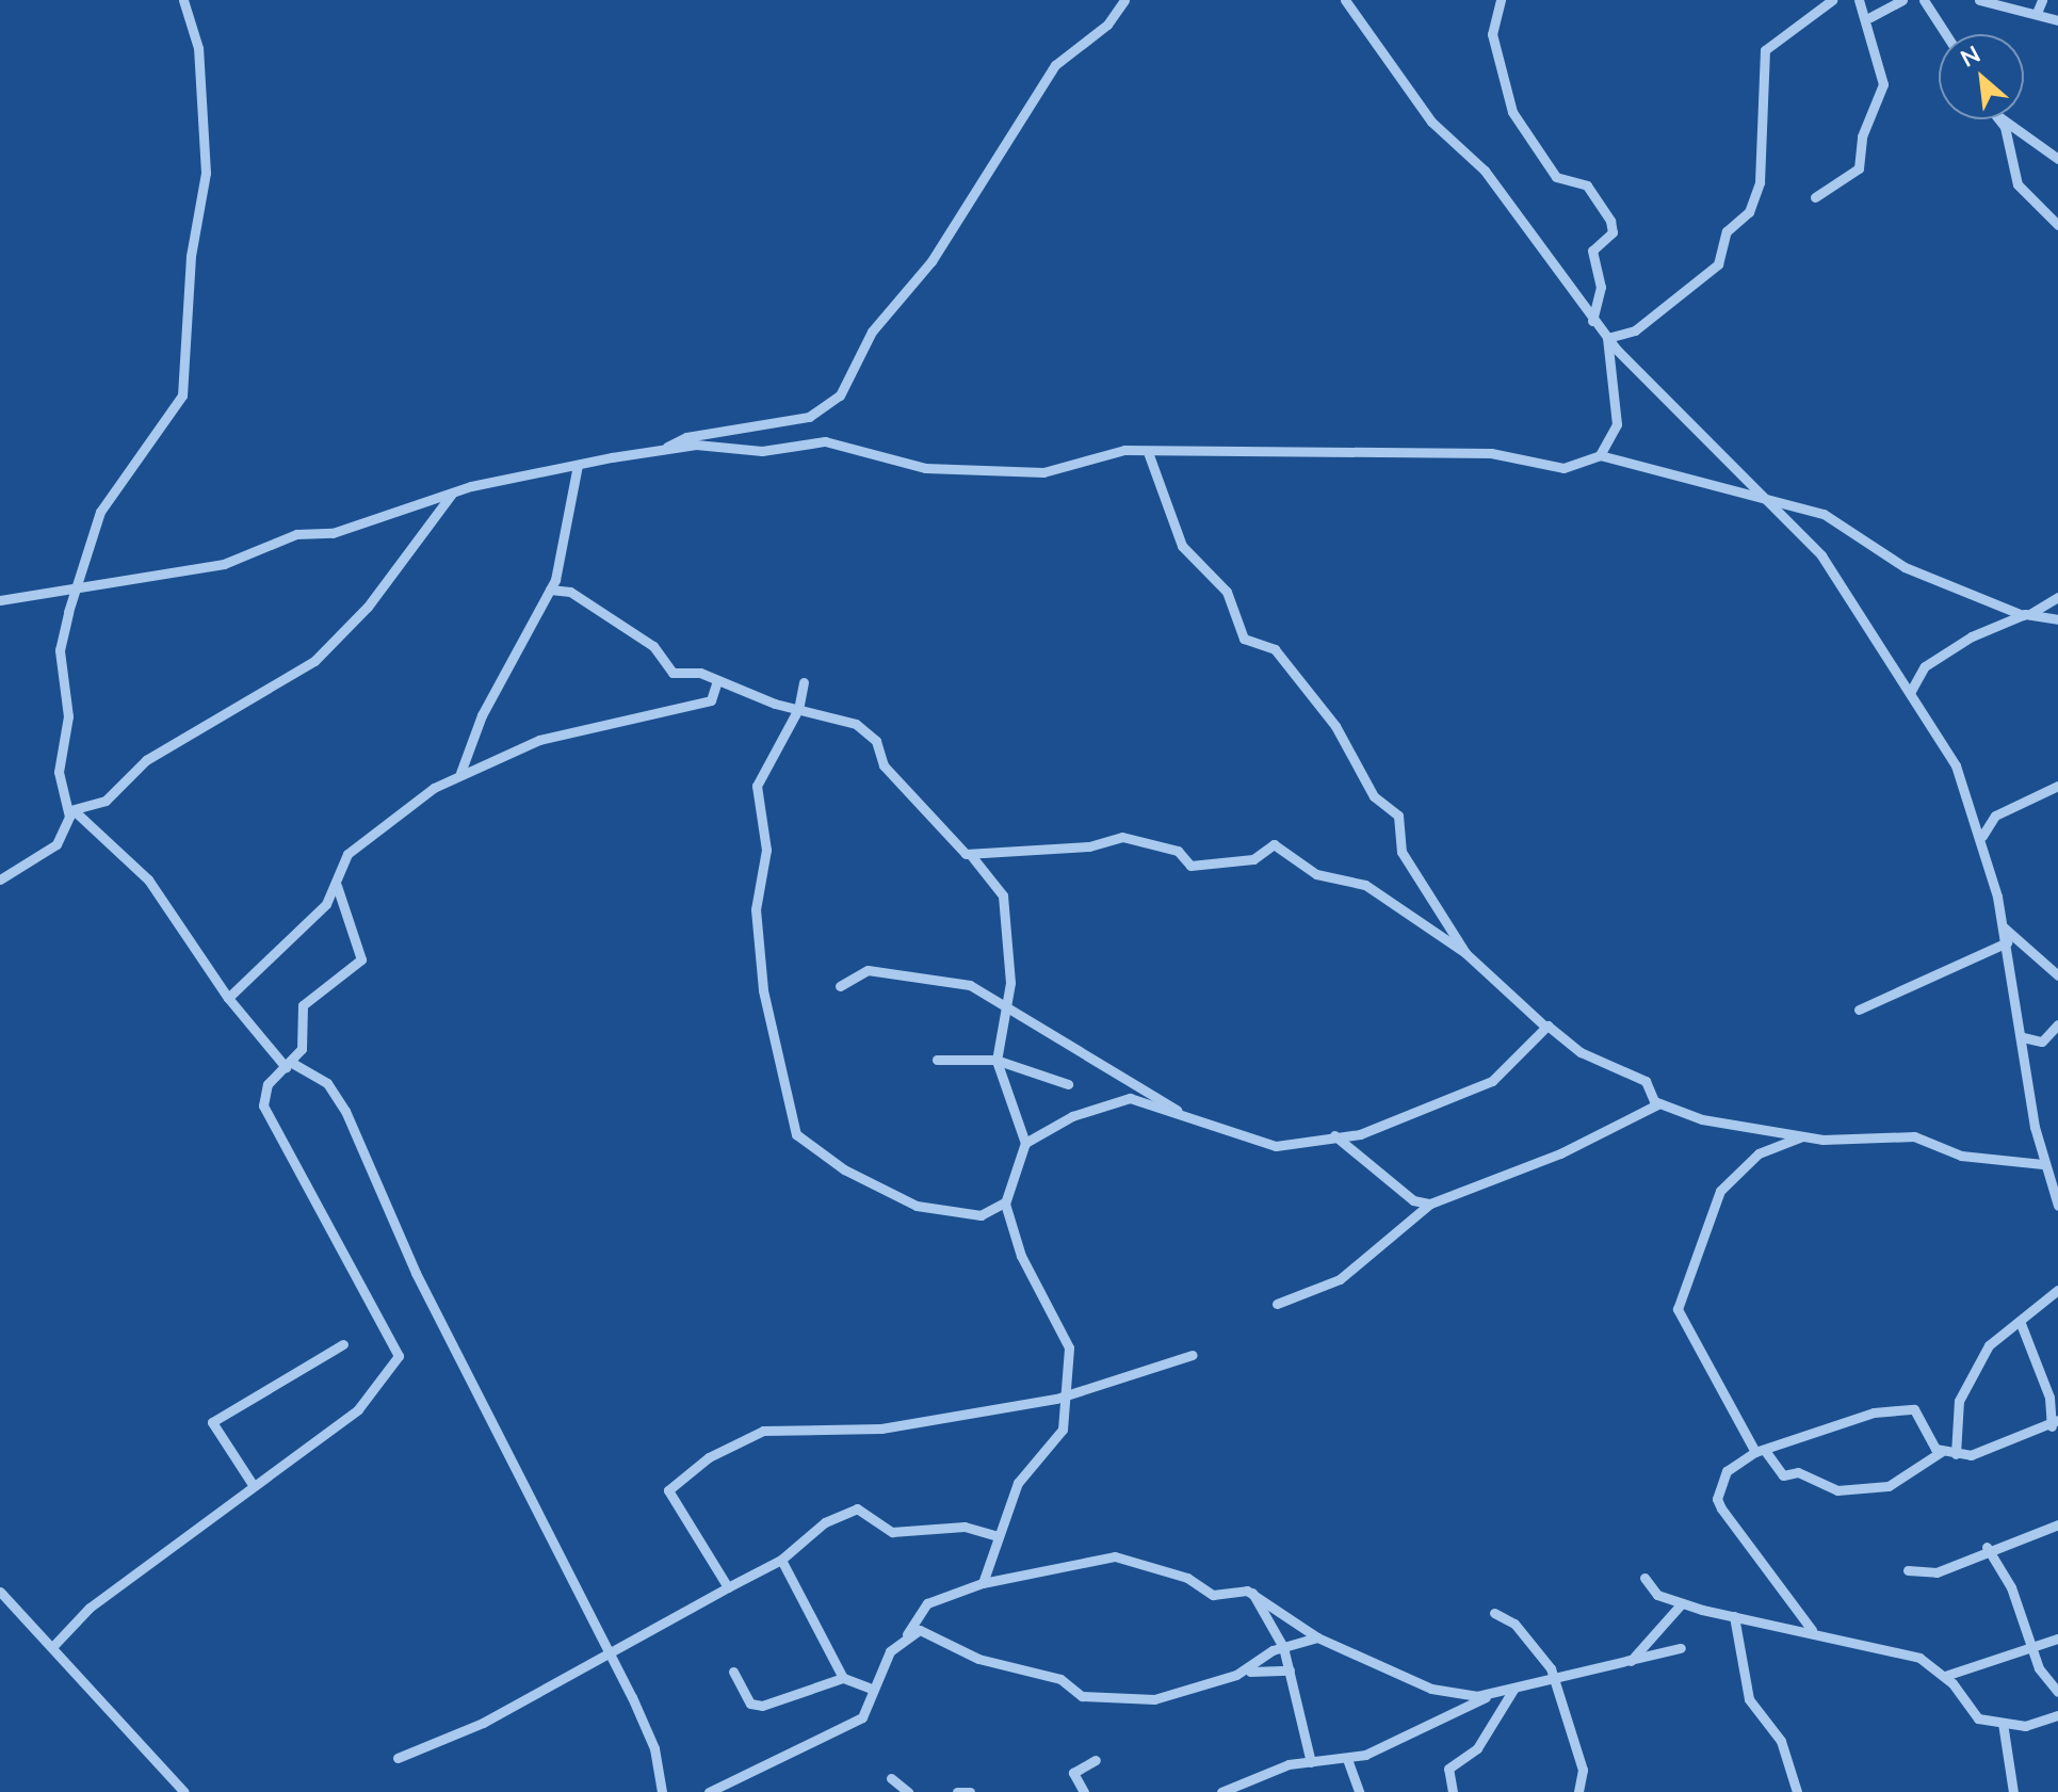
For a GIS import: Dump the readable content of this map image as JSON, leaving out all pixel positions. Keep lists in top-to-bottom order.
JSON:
{
  "north": "top left"
}
